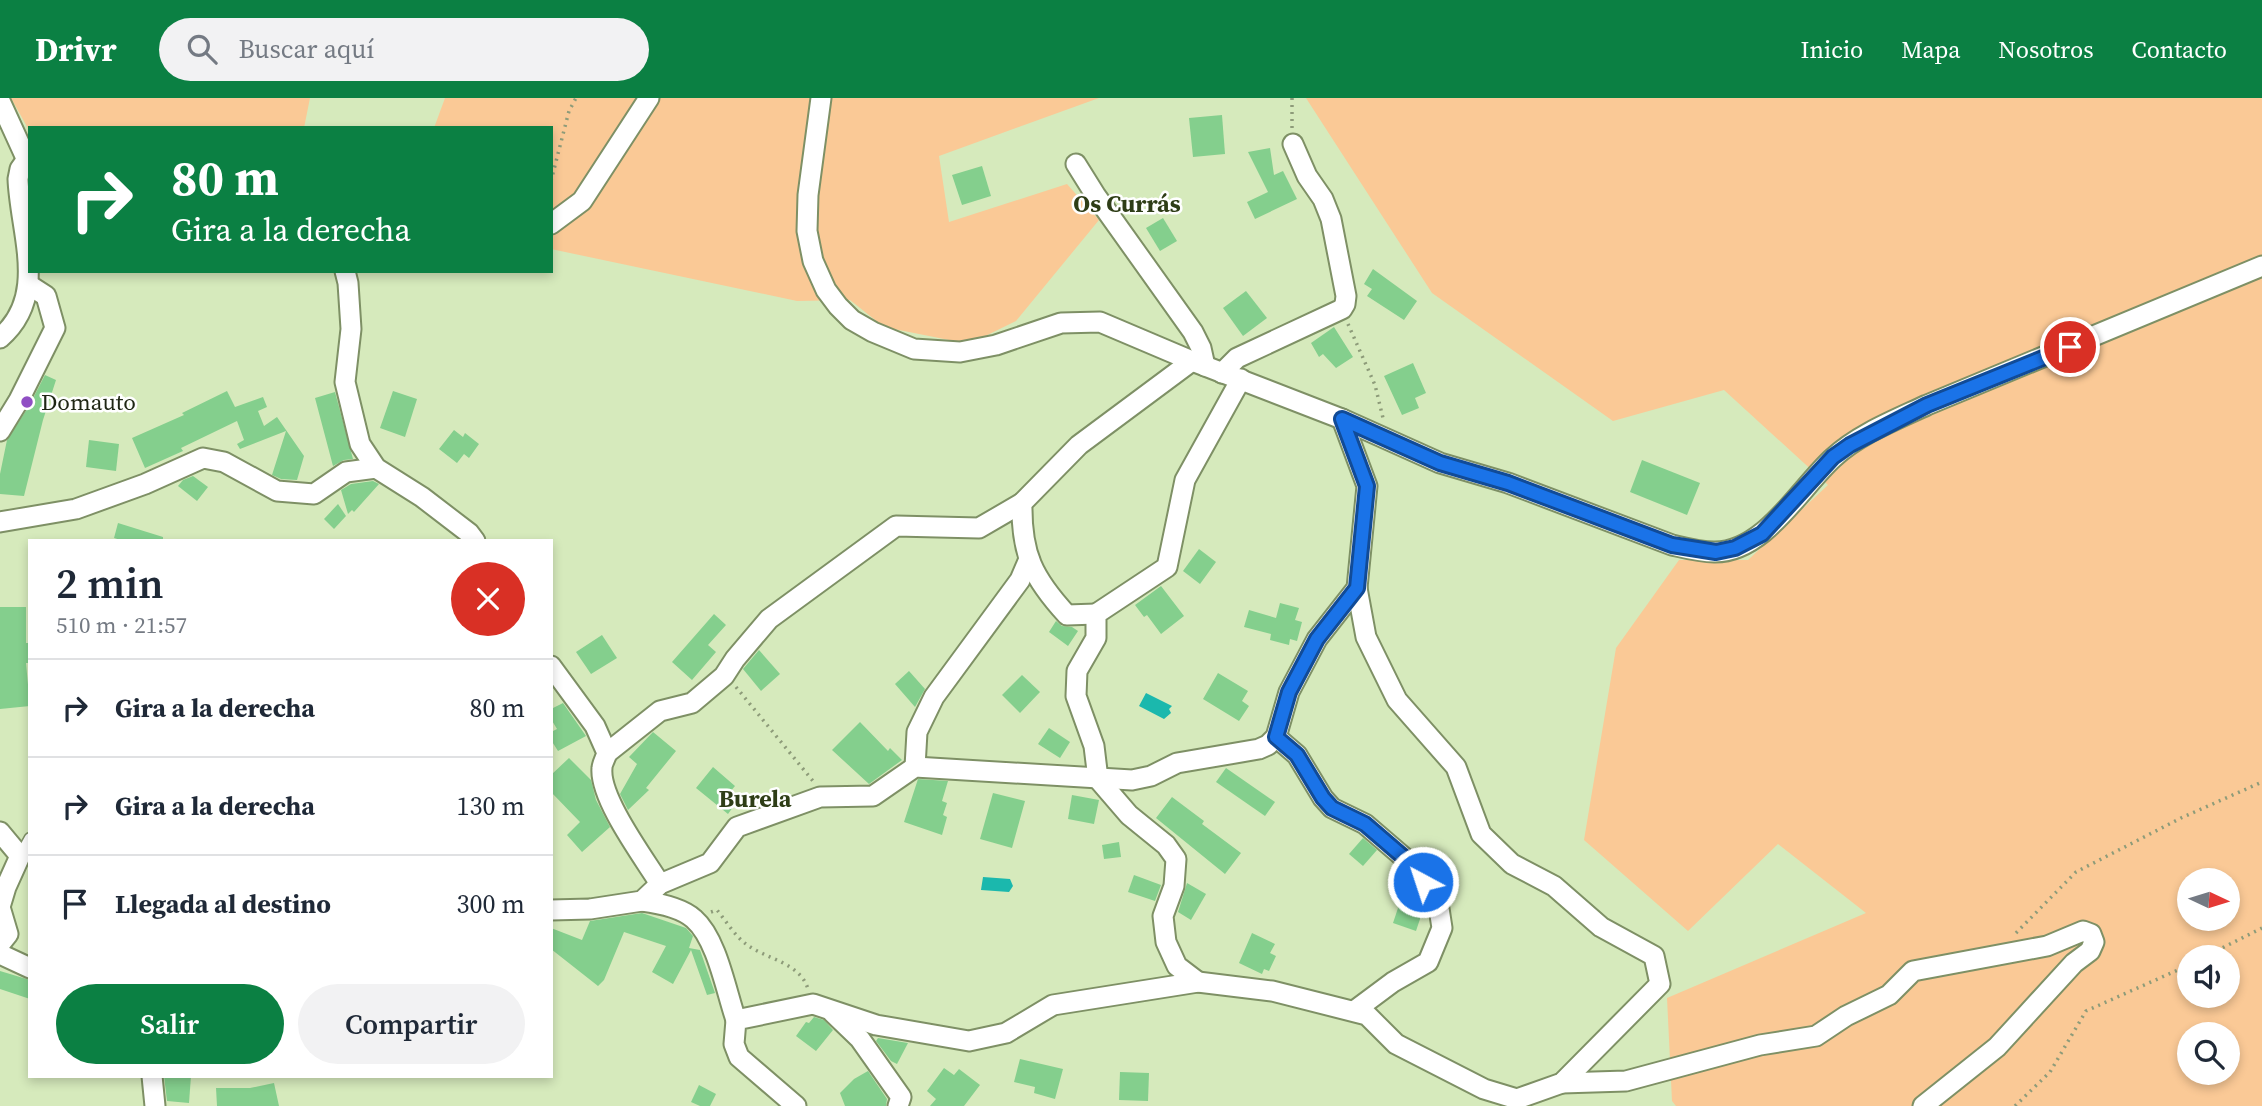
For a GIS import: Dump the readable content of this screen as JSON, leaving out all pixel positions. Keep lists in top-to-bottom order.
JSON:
{
  "districts": ["Os Currás", "Burela"],
  "places": ["Domauto"],
  "north": "right",
  "page": {
    "header": "Drivr",
    "search": "Buscar aquí",
    "nav": [
      "Inicio",
      "Mapa",
      "Nosotros",
      "Contacto"
    ],
    "turn": ["80 m", "Gira a la derecha"],
    "heading": ["2 min", "510 m · 21:57"],
    "list": [
      {
        "name": "Gira a la derecha",
        "value": "80 m"
      },
      {
        "name": "Gira a la derecha",
        "value": "130 m"
      },
      {
        "name": "Llegada al destino",
        "value": "300 m"
      }
    ],
    "buttons": ["Salir", "Compartir"]
  }
}
